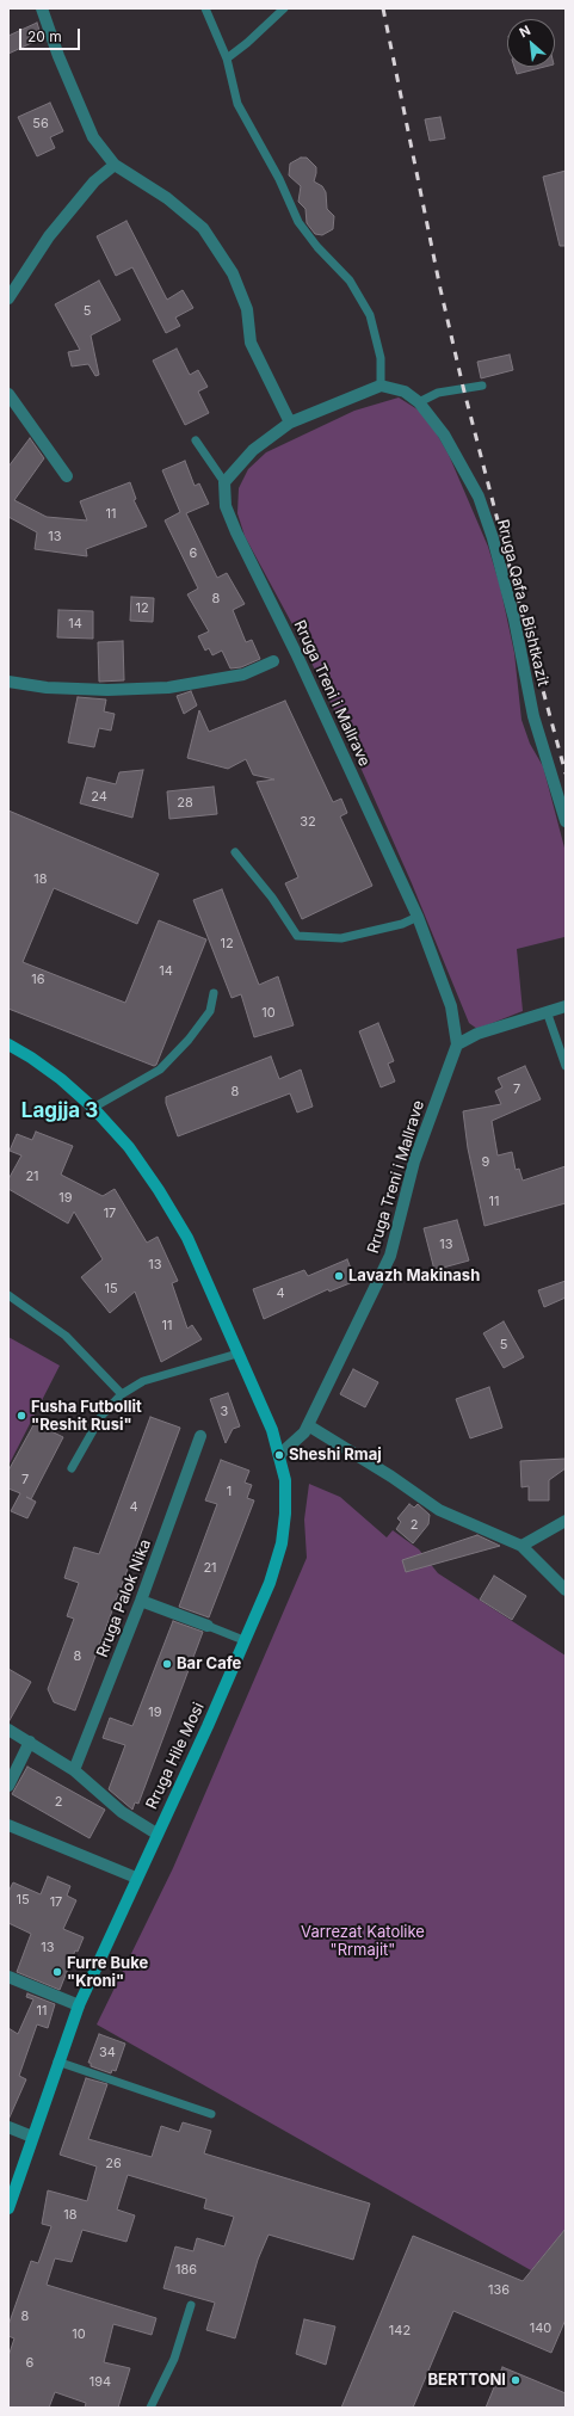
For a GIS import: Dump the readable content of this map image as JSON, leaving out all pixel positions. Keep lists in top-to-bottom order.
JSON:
{
  "streets": {
    "main road": ["Rruga Hile Mosi"],
    "street": ["Rruga Qafa e Bishtkazit", "Rruga Treni i Mallrave", "Rruga Palok Nika"]
  },
  "crossings": [
    ["Rruga Treni i Mallrave", "Rruga Hile Mosi"]
  ],
  "districts": ["Lagjja 3"],
  "parks": ["Varrezat Katolike \"Rrmajit\""],
  "places": [
    "Lavazh Makinash",
    "Fusha Futbollit \"Reshit Rusi\"",
    "Sheshi Rmaj",
    "Bar Cafe",
    "Furre Buke \"Kroni\"",
    "BERTTONI"
  ],
  "house_numbers": [
    "56",
    "5",
    "11",
    "13",
    "6",
    "8",
    "12",
    "14",
    "24",
    "28",
    "32",
    "18",
    "12",
    "14",
    "16",
    "10",
    "7",
    "8",
    "9",
    "21",
    "19",
    "11",
    "17",
    "13",
    "13",
    "15",
    "4",
    "11",
    "5",
    "3",
    "7",
    "1",
    "4",
    "2",
    "21",
    "8",
    "19",
    "2",
    "15",
    "17",
    "13",
    "11",
    "34",
    "26",
    "18",
    "186",
    "136",
    "8",
    "140",
    "142",
    "10",
    "6",
    "194"
  ],
  "scale_bar": "20 m",
  "north": "top left"
}
